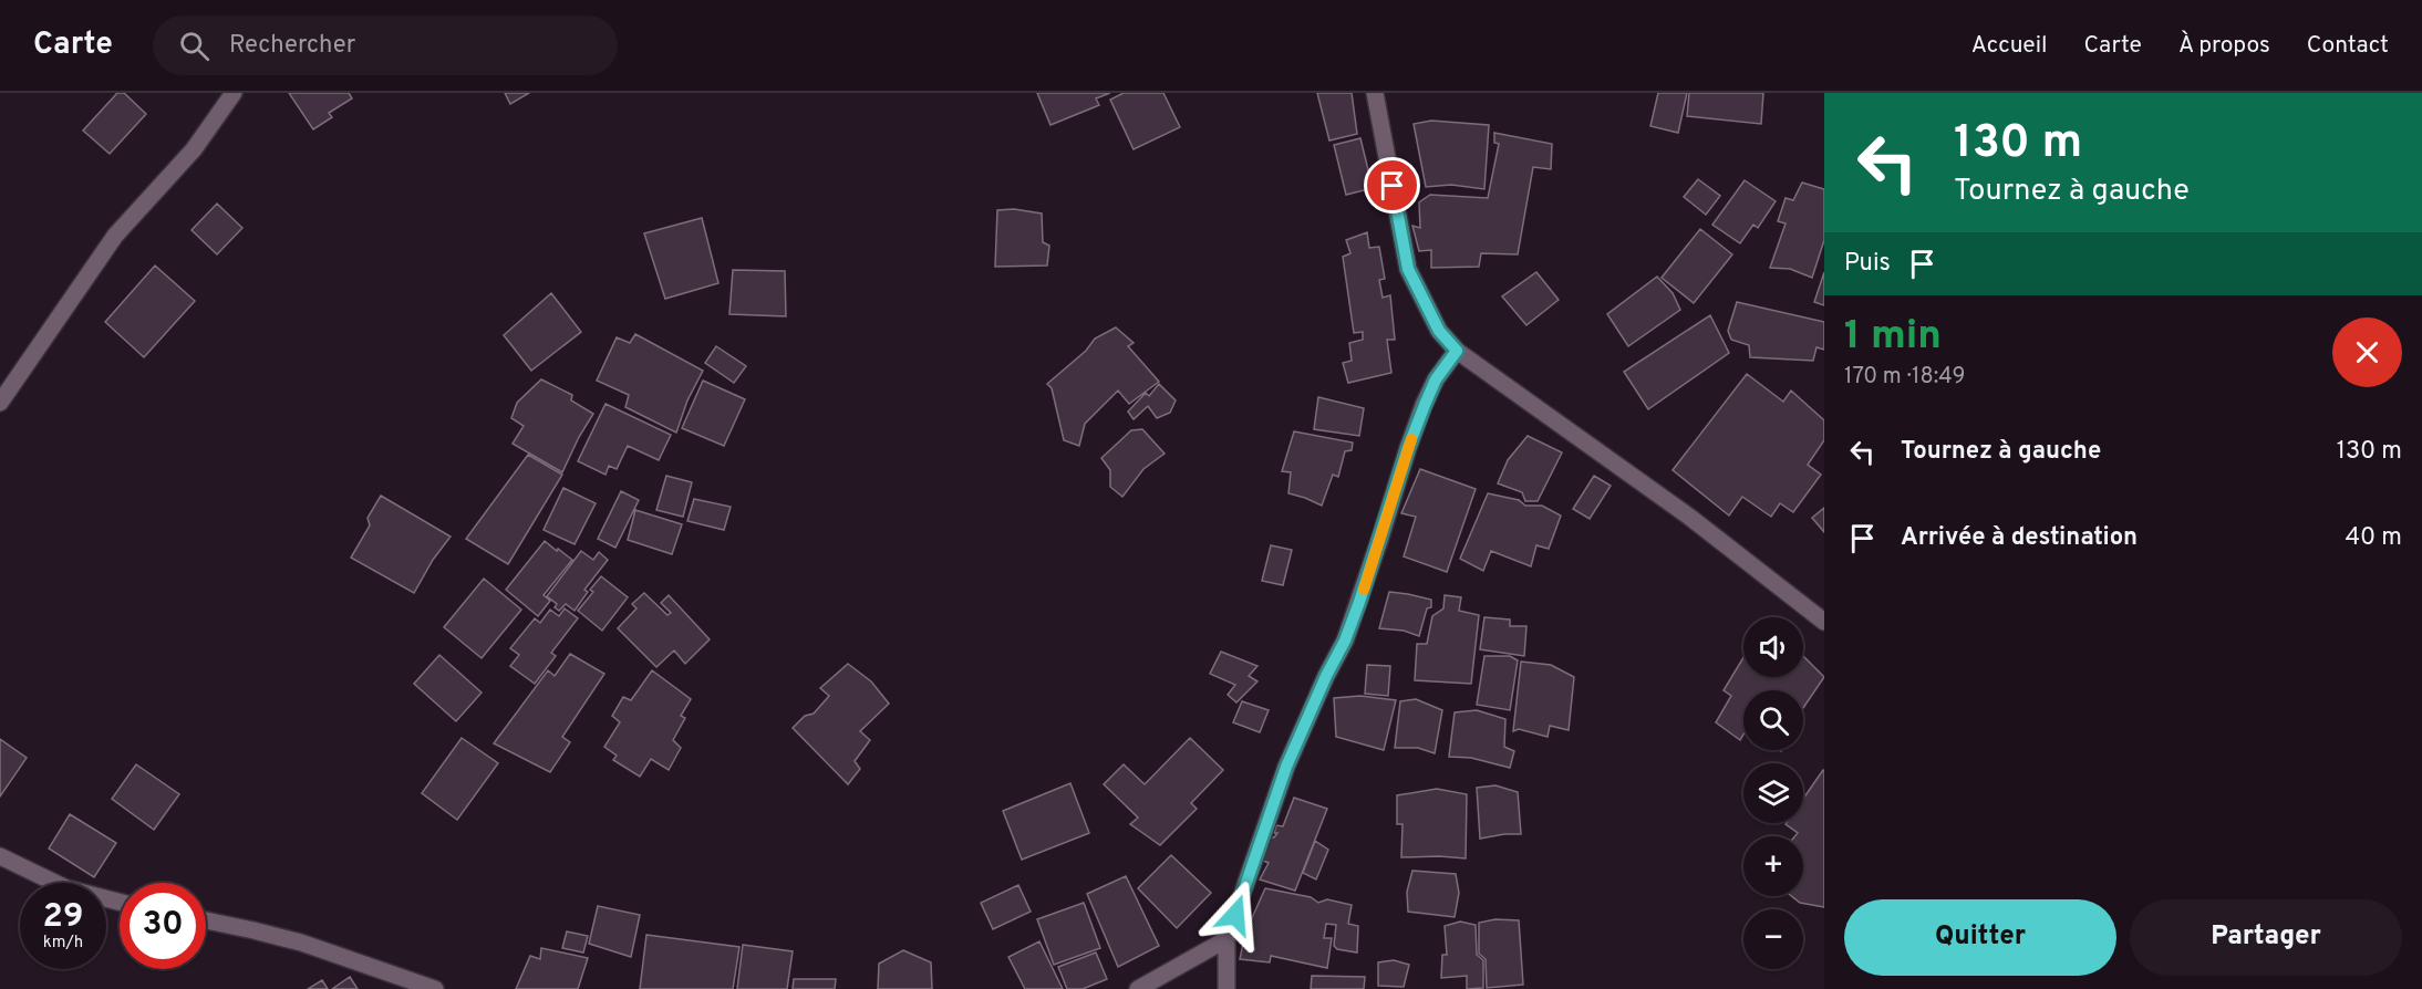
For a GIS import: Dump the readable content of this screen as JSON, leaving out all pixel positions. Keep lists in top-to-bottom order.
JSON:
{
  "page": {
    "header": "Carte",
    "search": "Rechercher",
    "nav": [
      "Accueil",
      "Carte",
      "À propos",
      "Contact"
    ],
    "turn": ["130 m", "Tournez à gauche"],
    "then": "Puis",
    "heading": ["1 min", "170 m · 18:49"],
    "list": [
      {
        "name": "Tournez à gauche",
        "value": "130 m"
      },
      {
        "name": "Arrivée à destination",
        "value": "40 m"
      }
    ],
    "map_buttons": ["+", "−"],
    "speed": "29 km/h",
    "limit": "30",
    "buttons": ["Quitter", "Partager"]
  }
}
